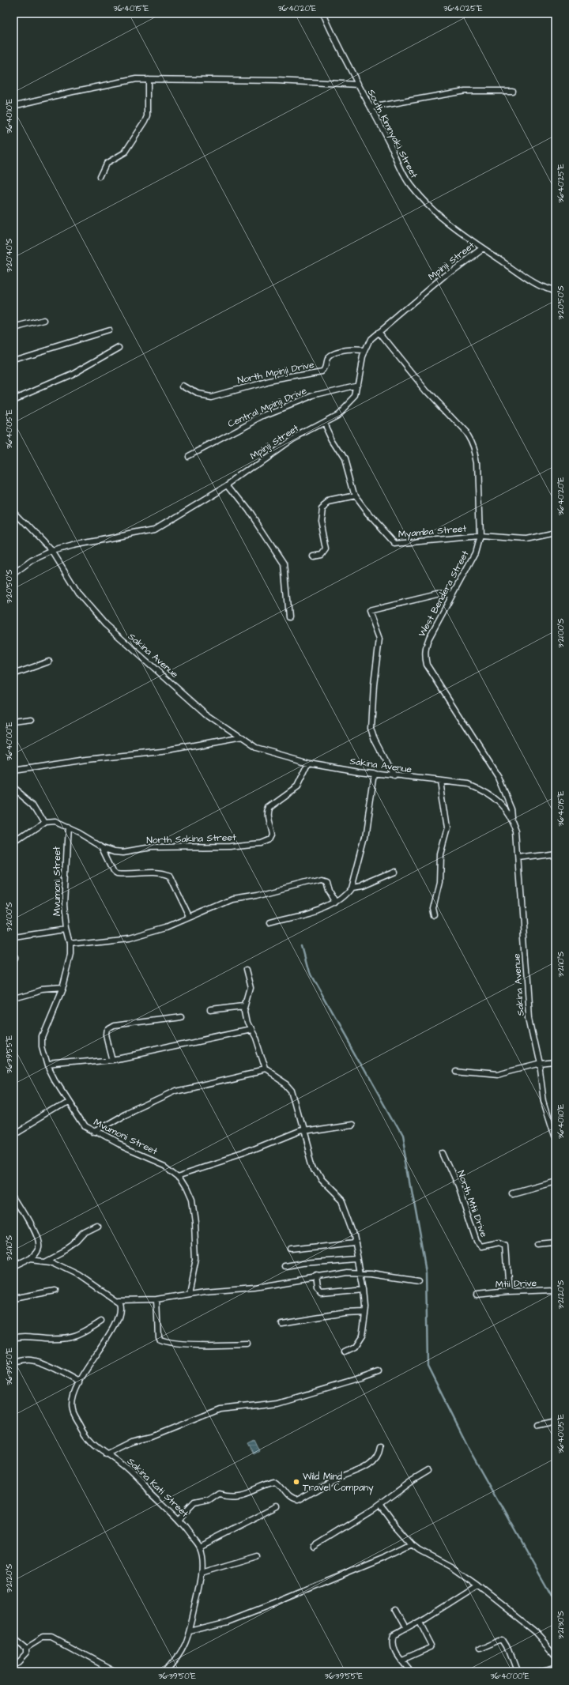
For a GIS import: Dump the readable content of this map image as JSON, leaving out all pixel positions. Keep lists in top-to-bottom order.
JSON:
{
  "streets": {
    "street": [
      "South Kimnyaki Street",
      "Mpinji Street",
      "North Mpinji Drive",
      "Central Mpinji Drive",
      "Myamba Street",
      "West Bendera Street",
      "Sakina Avenue",
      "North Sakina Street",
      "Mvumoni Street",
      "North Mtii Drive",
      "Mtii Drive",
      "Sakina Kati Street"
    ]
  },
  "crossings": [
    ["South Kimnyaki Street", "Mpinji Street"],
    ["Mpinji Street", "North Mpinji Drive"],
    ["Mpinji Street", "Central Mpinji Drive"],
    ["Mpinji Street", "Myamba Street"],
    ["Mpinji Street", "West Bendera Street"],
    ["Mpinji Street", "Sakina Avenue"],
    ["Myamba Street", "West Bendera Street"],
    ["West Bendera Street", "Sakina Avenue"],
    ["Sakina Avenue", "North Sakina Street"],
    ["North Sakina Street", "Mvumoni Street"],
    ["North Mtii Drive", "Mtii Drive"]
  ],
  "places": ["Wild Mind Travel Company"],
  "coordinates": [
    "36°40'15\"E",
    "36°40'20\"E",
    "36°40'25\"E",
    "36°40'10\"E",
    "3°20'40\"S",
    "3°20'50\"S",
    "36°40'05\"E",
    "3°21'00\"S",
    "36°40'00\"E",
    "3°21'10\"S",
    "36°39'55\"E",
    "3°21'20\"S",
    "36°39'50\"E",
    "3°21'30\"S"
  ]
}
